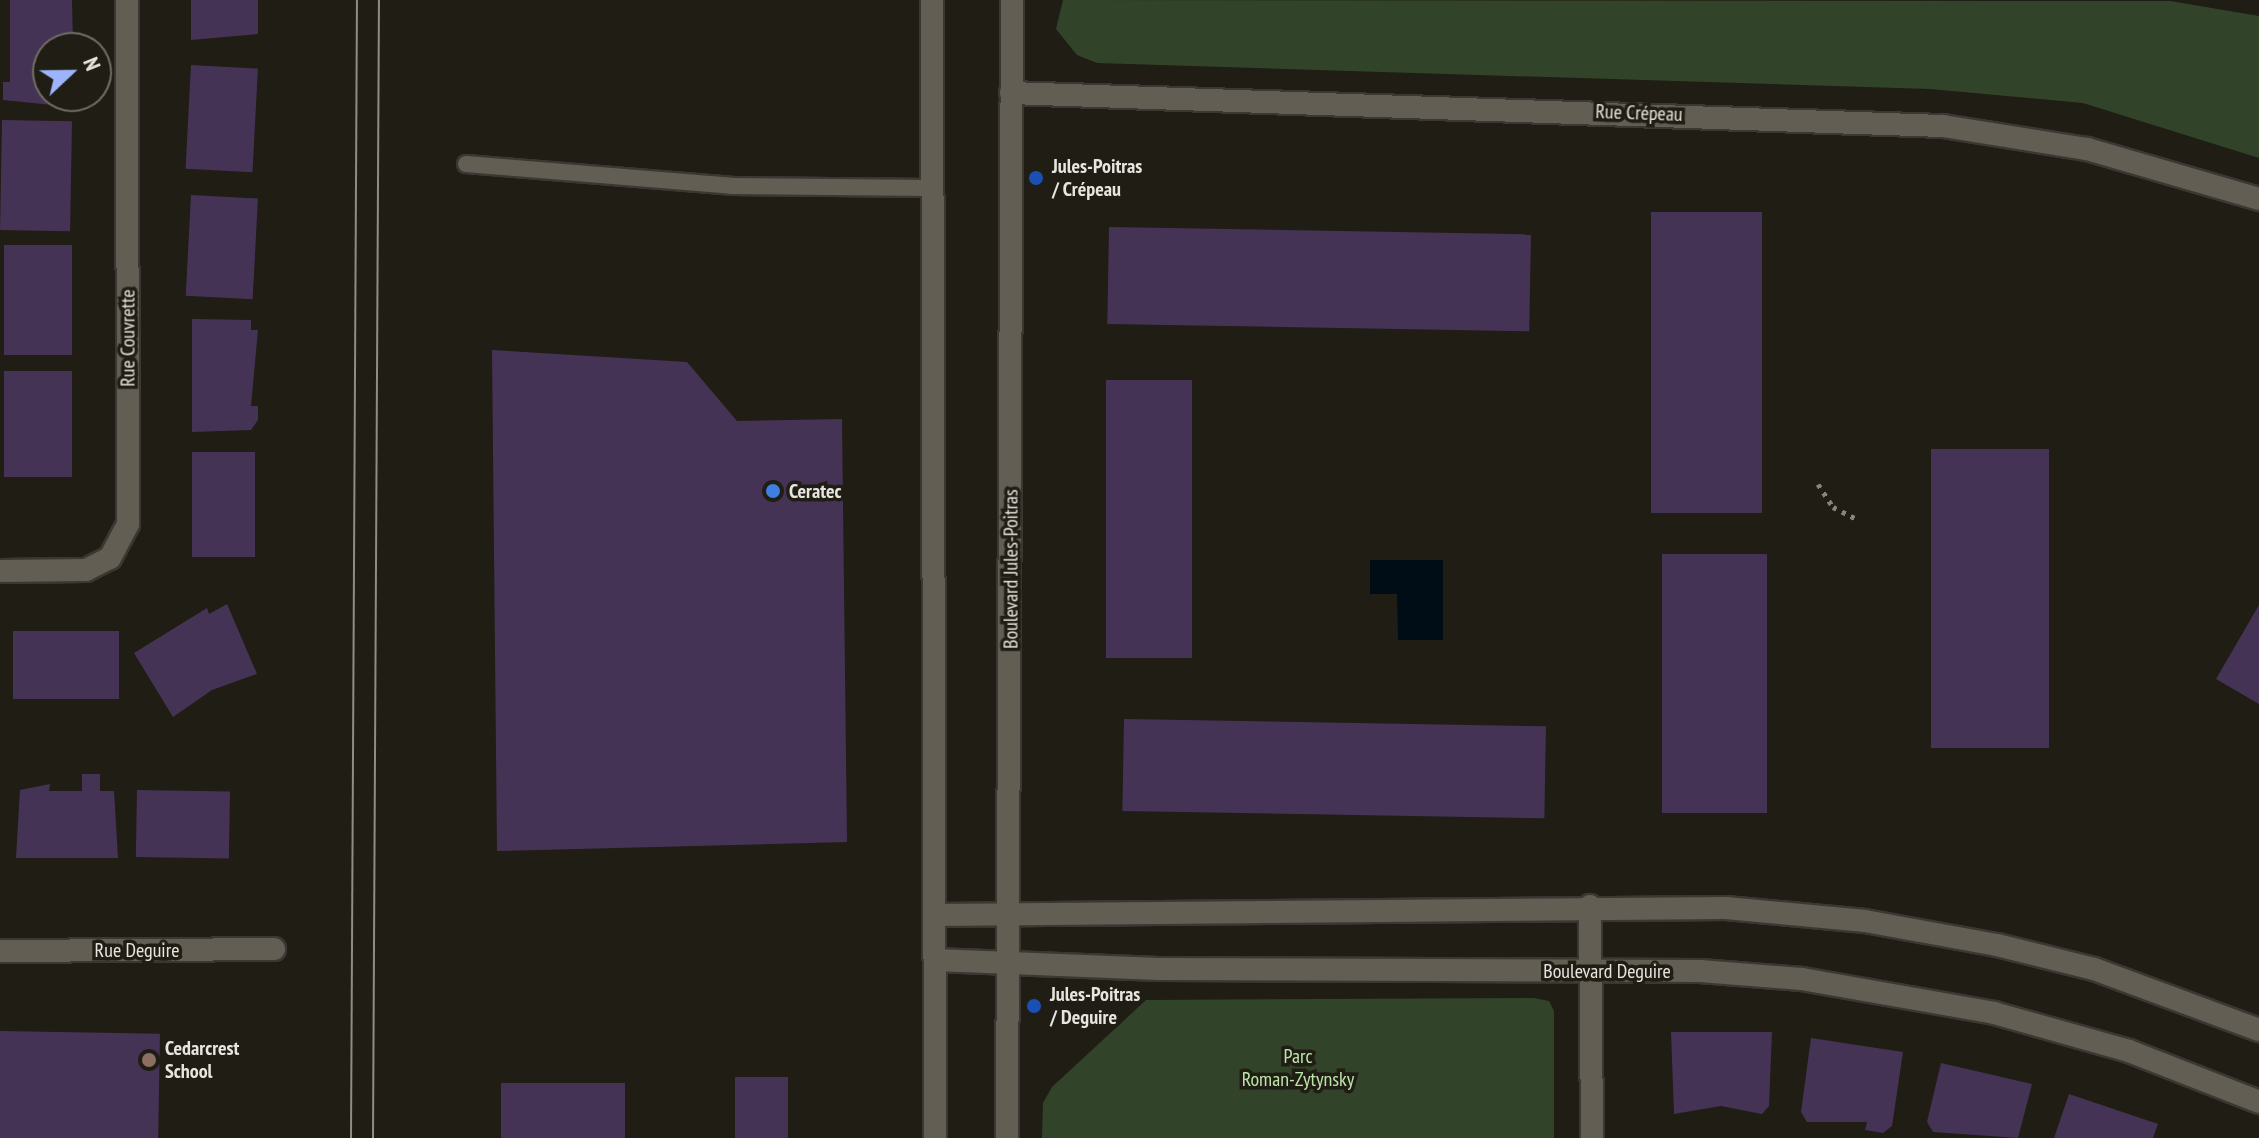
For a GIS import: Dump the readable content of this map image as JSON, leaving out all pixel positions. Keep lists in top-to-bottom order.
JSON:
{
  "streets": {
    "street": [
      "Rue Crépeau",
      "Rue Couvrette",
      "Boulevard Jules-Poitras",
      "Rue Deguire",
      "Boulevard Deguire"
    ]
  },
  "crossings": [
    ["Rue Crépeau", "Boulevard Jules-Poitras"],
    ["Boulevard Jules-Poitras", "Boulevard Deguire"]
  ],
  "parks": ["Parc Roman-Zytynsky"],
  "places": [
    "Jules-Poitras / Crépeau",
    "Ceratec",
    "Jules-Poitras / Deguire",
    "Cedarcrest School"
  ],
  "north": "right"
}
